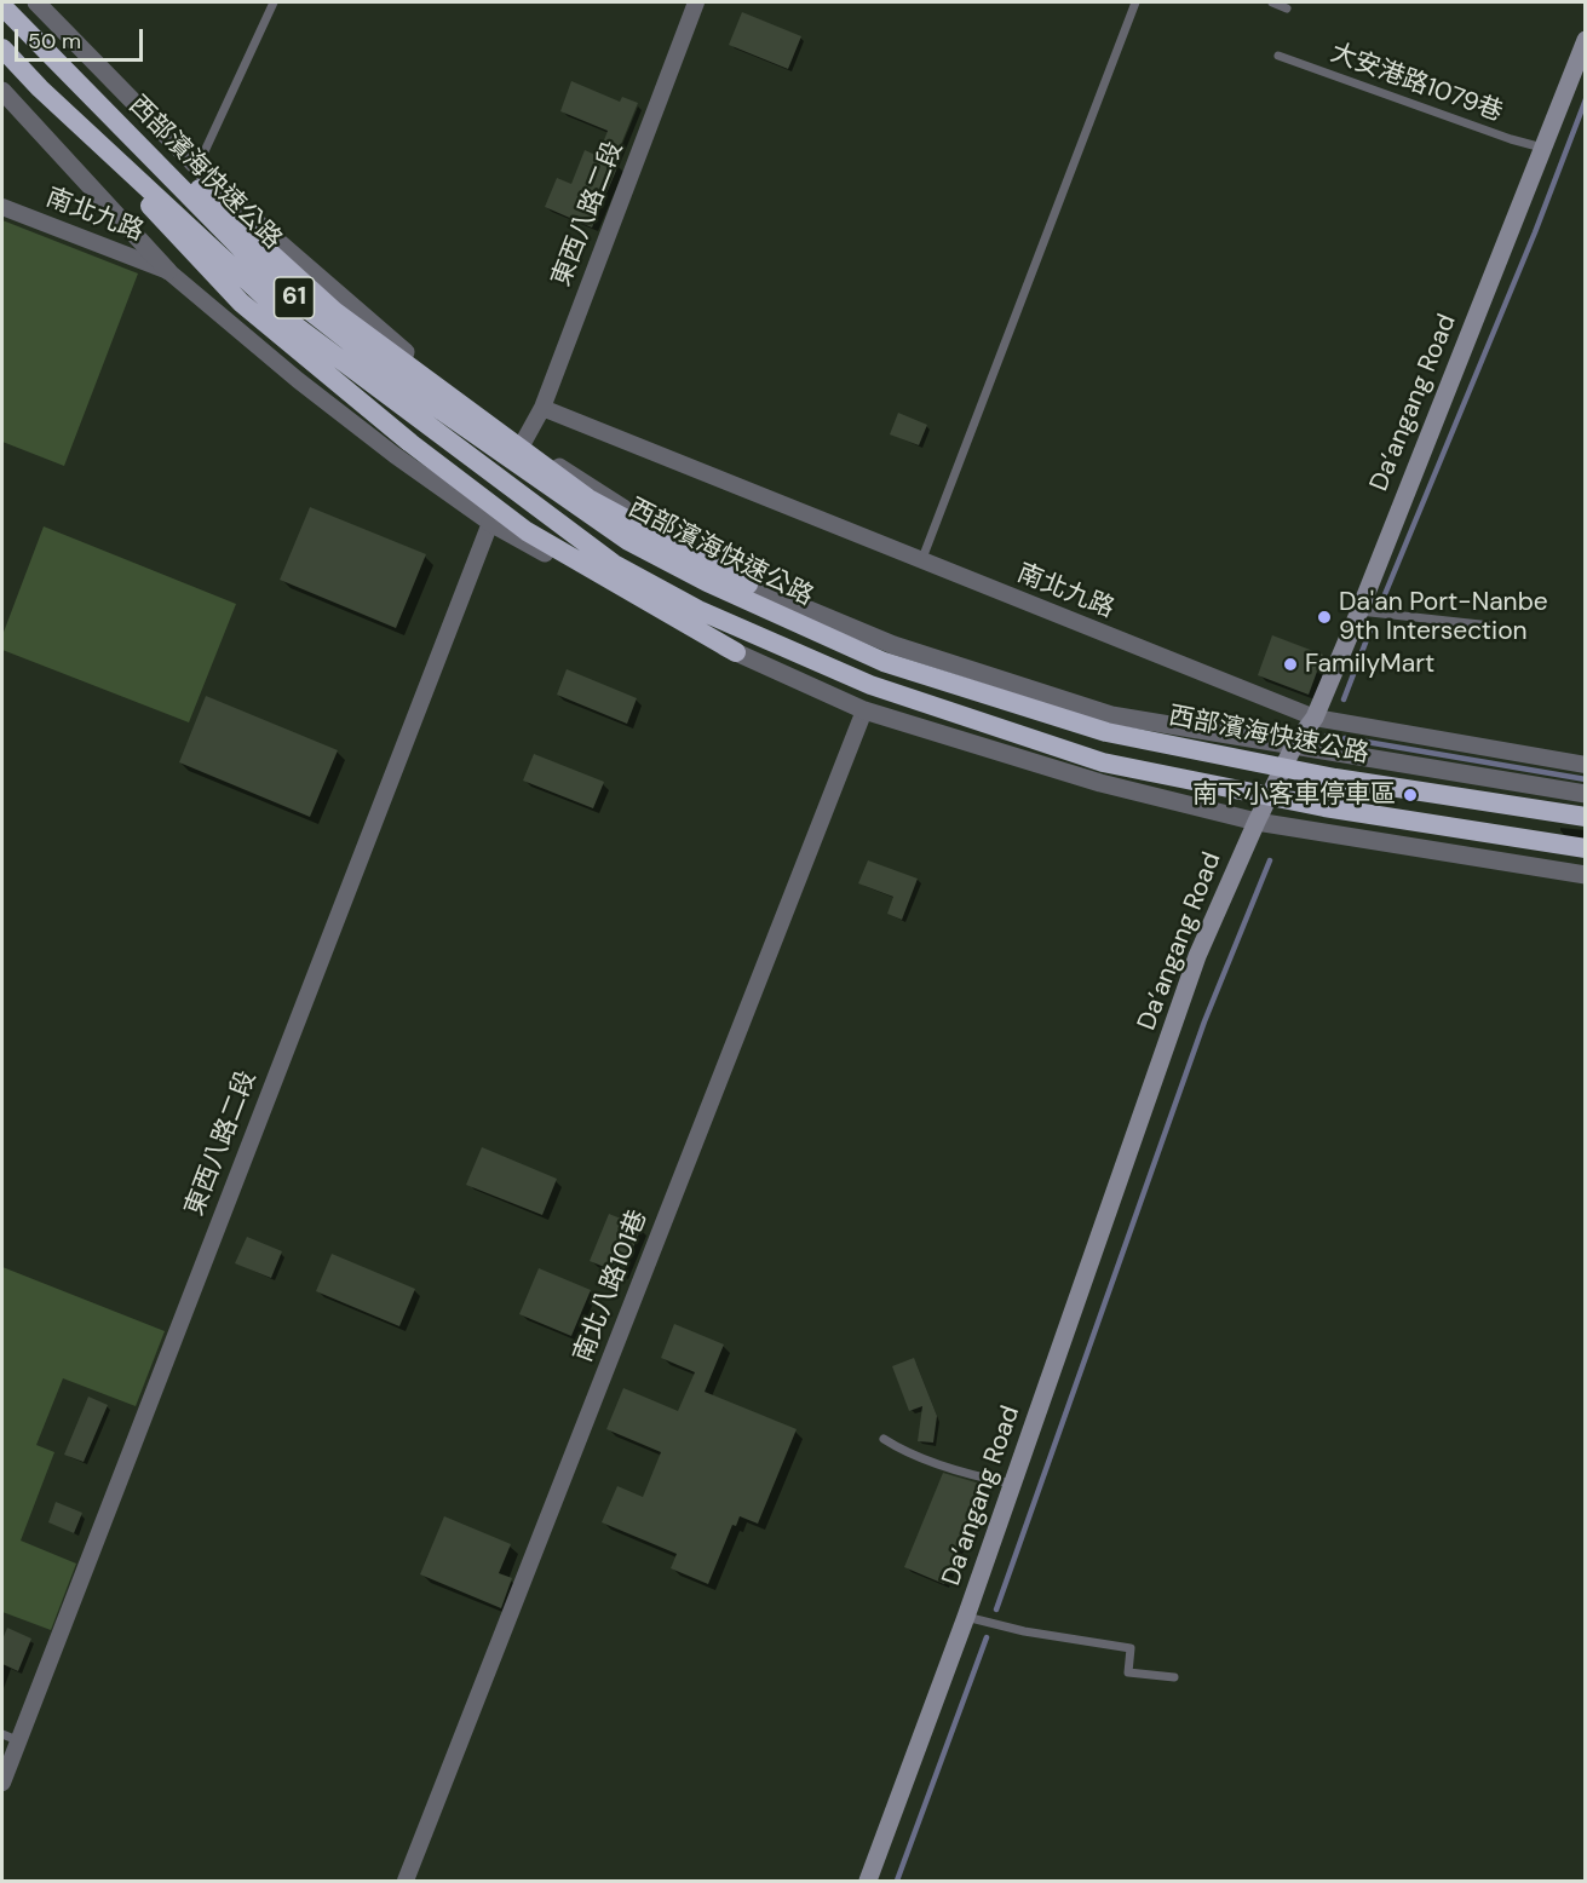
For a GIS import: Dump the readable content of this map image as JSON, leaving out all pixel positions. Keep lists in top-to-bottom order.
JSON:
{
  "streets": {
    "highway": ["西部濱海快速公路", "61"],
    "main road": ["Da’angang Road"],
    "street": ["東西八路二段", "南北九路", "南北八路101巷"],
    "lane": ["大安港路1079巷"]
  },
  "crossings": [
    ["大安港路1079巷", "Da’angang Road"],
    ["東西八路二段", "南北九路"],
    ["南北九路", "Da’angang Road"]
  ],
  "places": ["Da'an Port-Nanbe 9th Intersection", "FamilyMart", "南下小客車停車區"],
  "scale_bar": "50 m"
}
